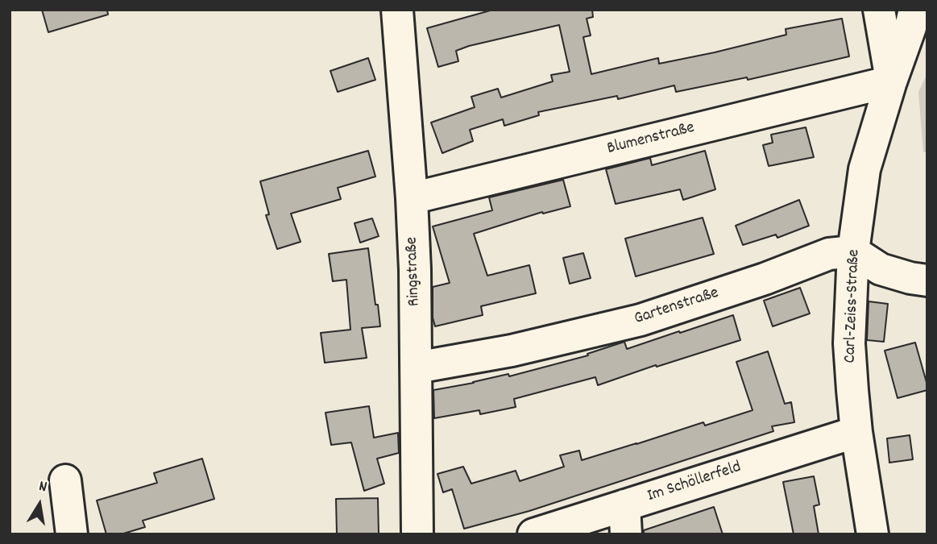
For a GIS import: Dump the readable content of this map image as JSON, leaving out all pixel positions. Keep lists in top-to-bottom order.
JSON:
{
  "streets": {
    "street": [
      "Blumenstraße",
      "Ringstraße",
      "Carl-Zeiss-Straße",
      "Gartenstraße",
      "Im Schöllerfeld"
    ]
  },
  "crossings": [
    ["Blumenstraße", "Ringstraße"],
    ["Blumenstraße", "Carl-Zeiss-Straße"],
    ["Ringstraße", "Gartenstraße"],
    ["Carl-Zeiss-Straße", "Gartenstraße"],
    ["Carl-Zeiss-Straße", "Im Schöllerfeld"]
  ],
  "north": "top"
}
